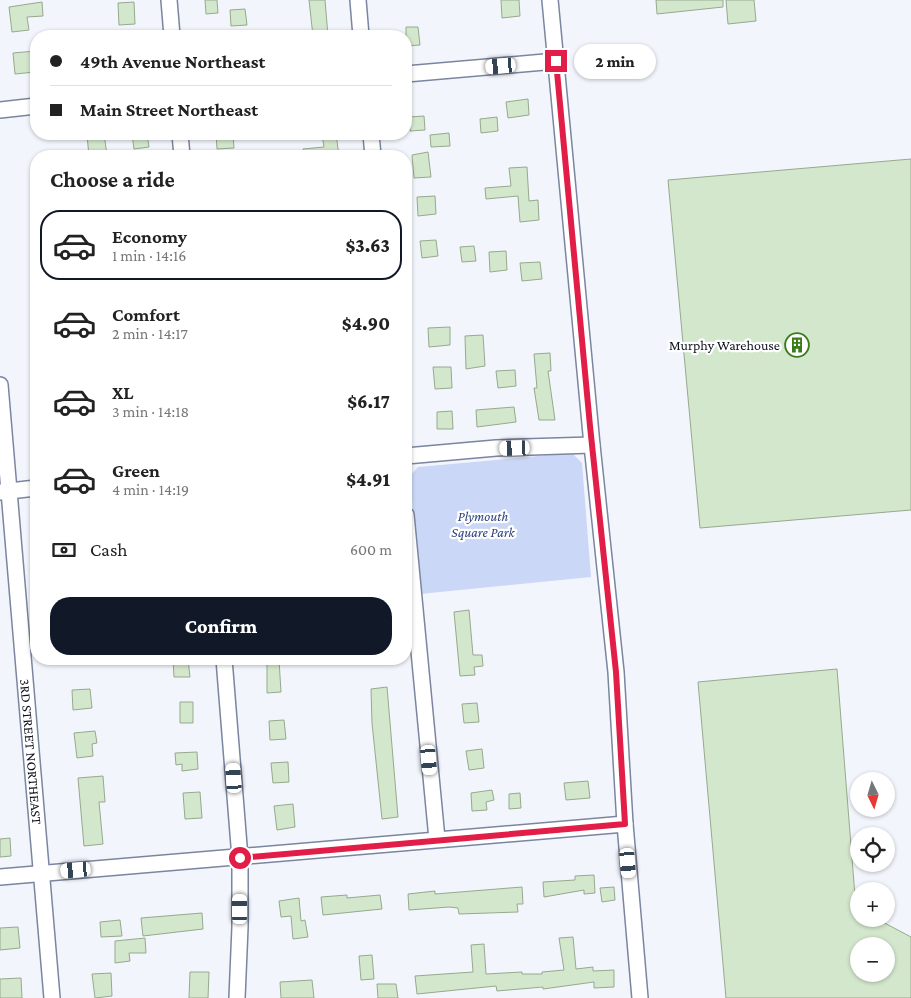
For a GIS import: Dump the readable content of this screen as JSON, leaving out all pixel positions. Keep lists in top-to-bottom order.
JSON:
{
  "streets": {
    "street": ["3RD STREET NORTHEAST"]
  },
  "parks": ["Plymouth Square Park"],
  "places": {
    "building": ["Murphy Warehouse"]
  },
  "north": "bottom",
  "page": {
    "banner": ["49th Avenue Northeast", "Main Street Northeast"],
    "bubble": "2 min",
    "heading": "Choose a ride",
    "list": [
      {
        "name": "Economy",
        "note": "1 min · 14:16",
        "value": "$3.63"
      },
      {
        "name": "Comfort",
        "note": "2 min · 14:17",
        "value": "$4.90"
      },
      {
        "name": "XL",
        "note": "3 min · 14:18",
        "value": "$6.17"
      },
      {
        "name": "Green",
        "note": "4 min · 14:19",
        "value": "$4.91"
      }
    ],
    "pay": ["Cash", "600 m"],
    "buttons": "Confirm",
    "map_buttons": ["+", "−"]
  }
}
